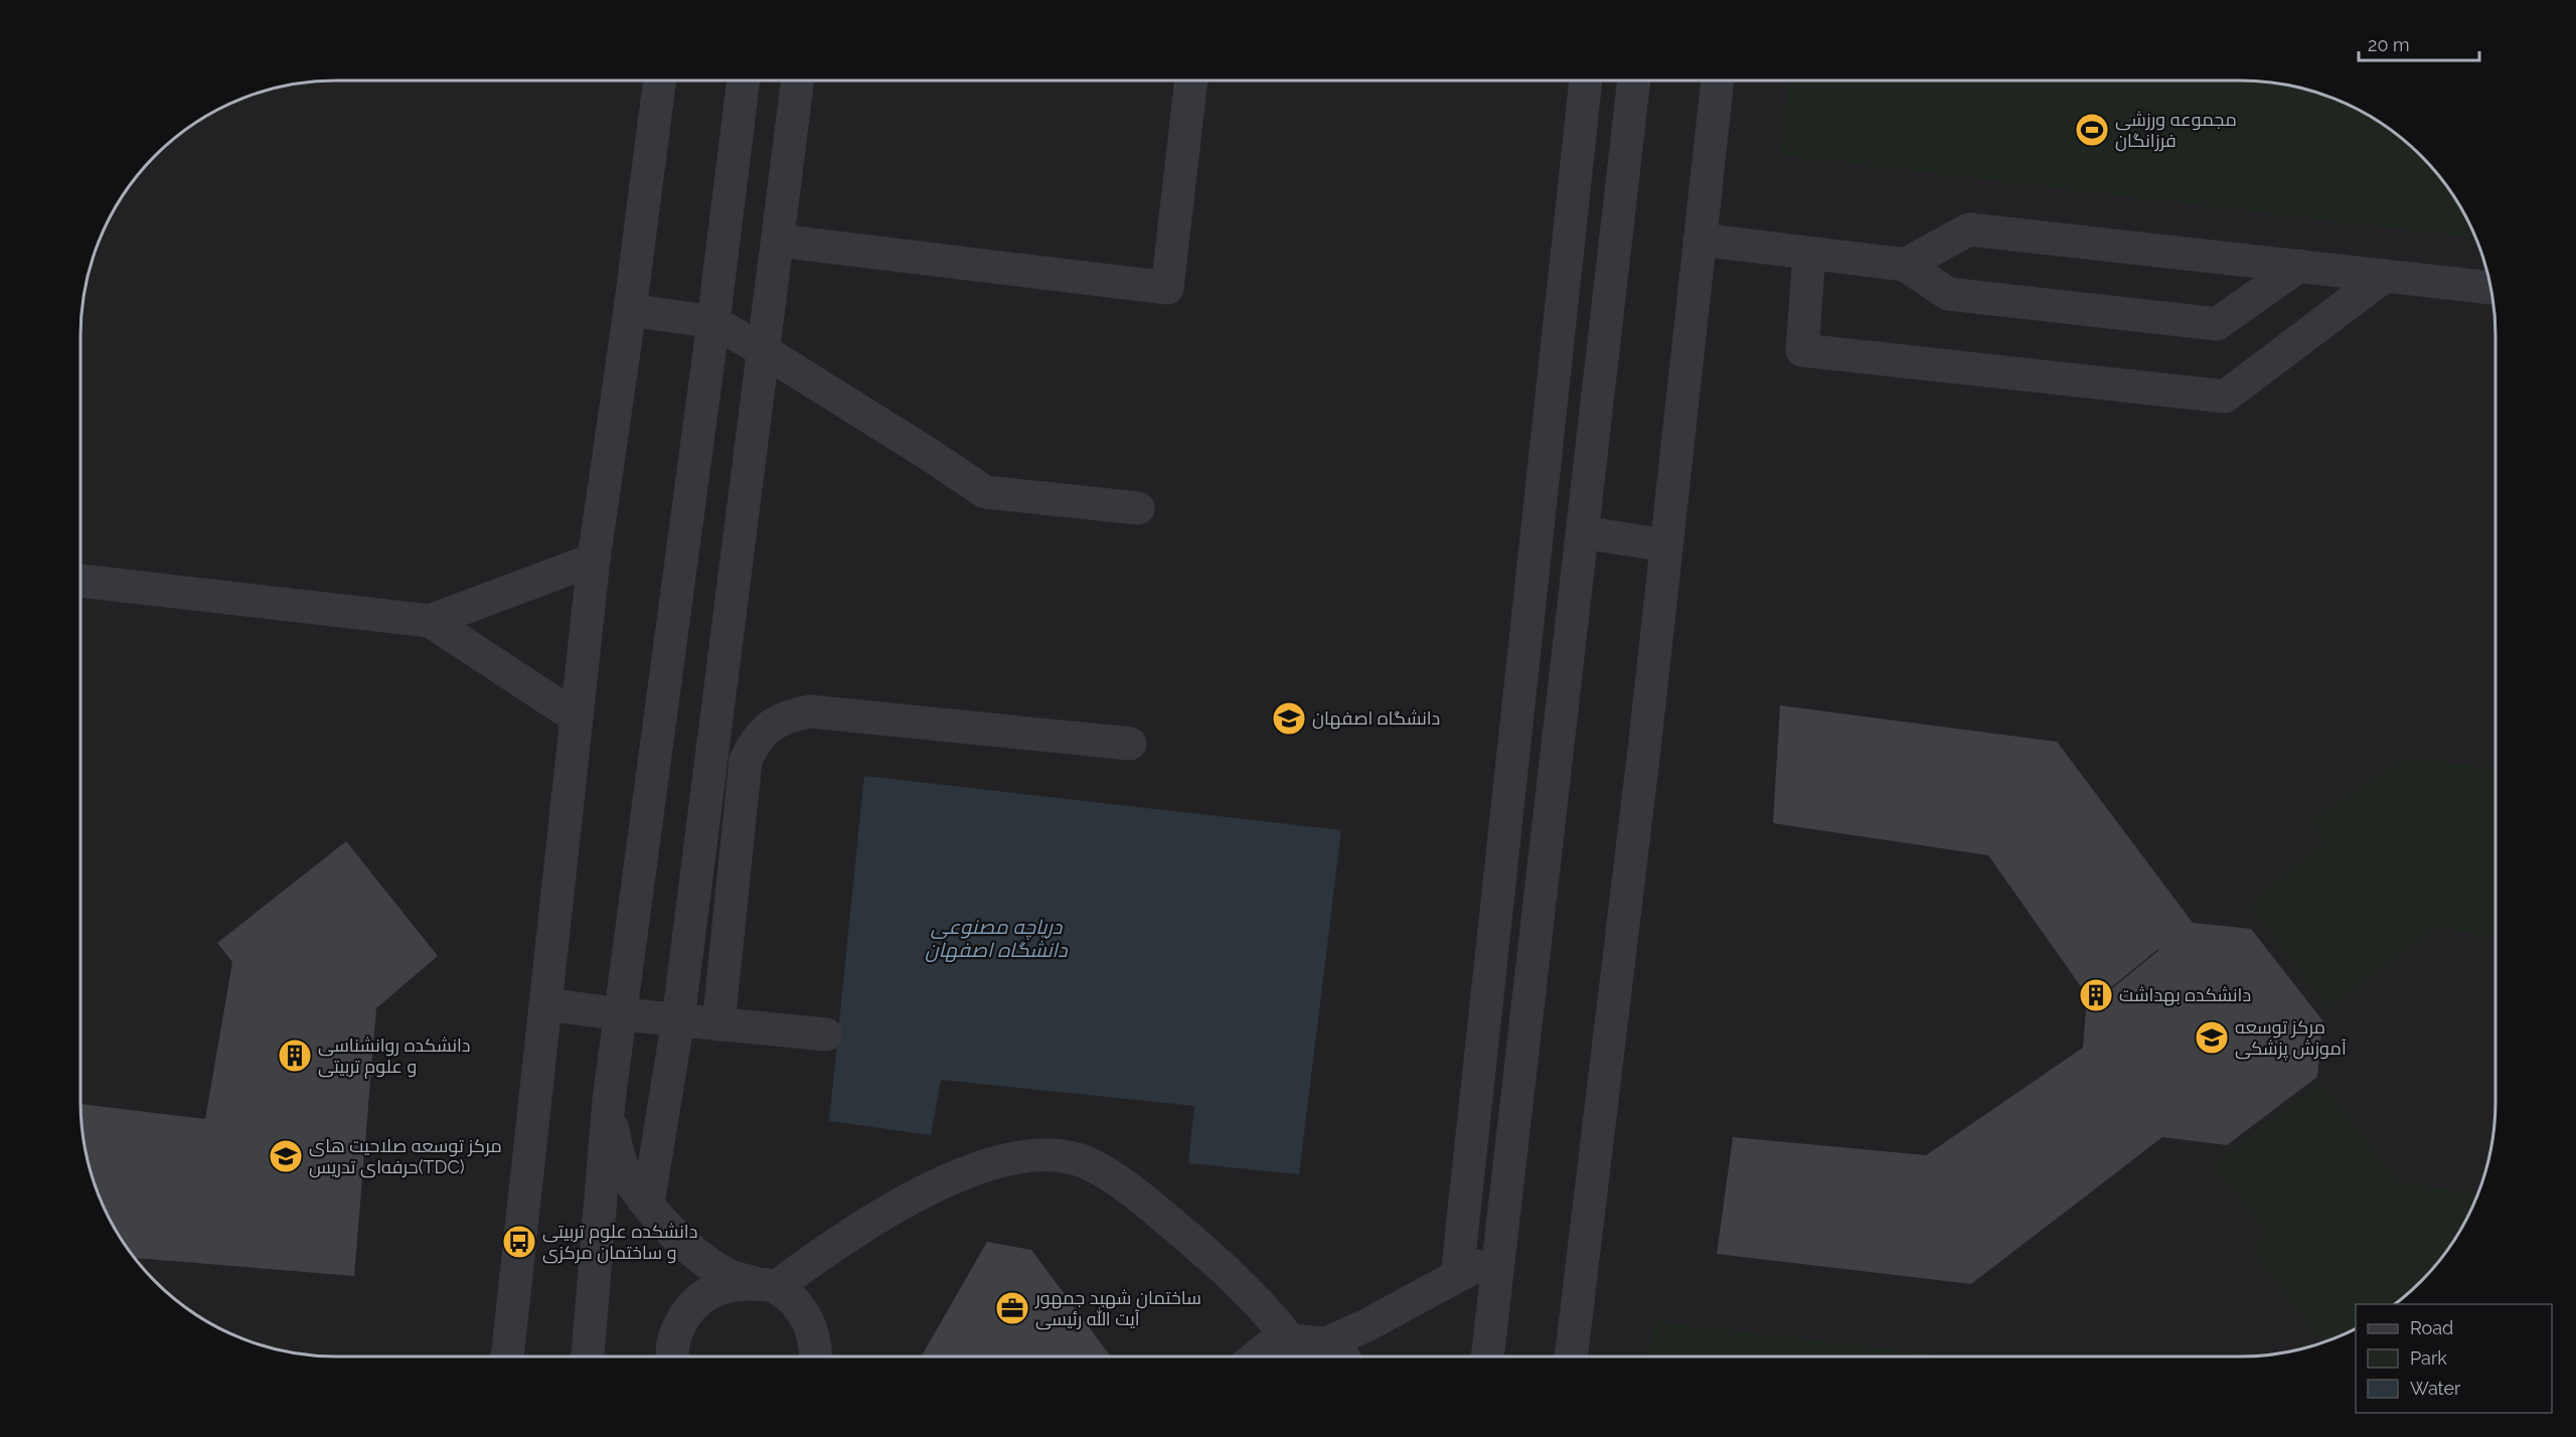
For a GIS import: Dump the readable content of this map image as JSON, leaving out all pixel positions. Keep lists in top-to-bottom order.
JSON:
{
  "water": ["دریاچه مصنوعی دانشگاه اصفهان"],
  "places": {
    "sports": ["مجموعه ورزشی فرزانگان"],
    "school or university": ["دانشگاه اصفهان", "مرکز توسعه آموزش پزشکی", "مرکز توسعه صلاحیت های حرفه‌ای تدریس(TDC)"],
    "building": ["دانشکده بهداشت", "دانشکده روانشناسی و علوم تربیتی"],
    "bus stop": ["دانشکده علوم تربیتی و ساختمان مرکزی"],
    "office": ["ساختمان شهید جمهور آیت الله رئیسی"]
  },
  "legend": ["Road", "Park", "Water"],
  "scale_bar": "20 m"
}
